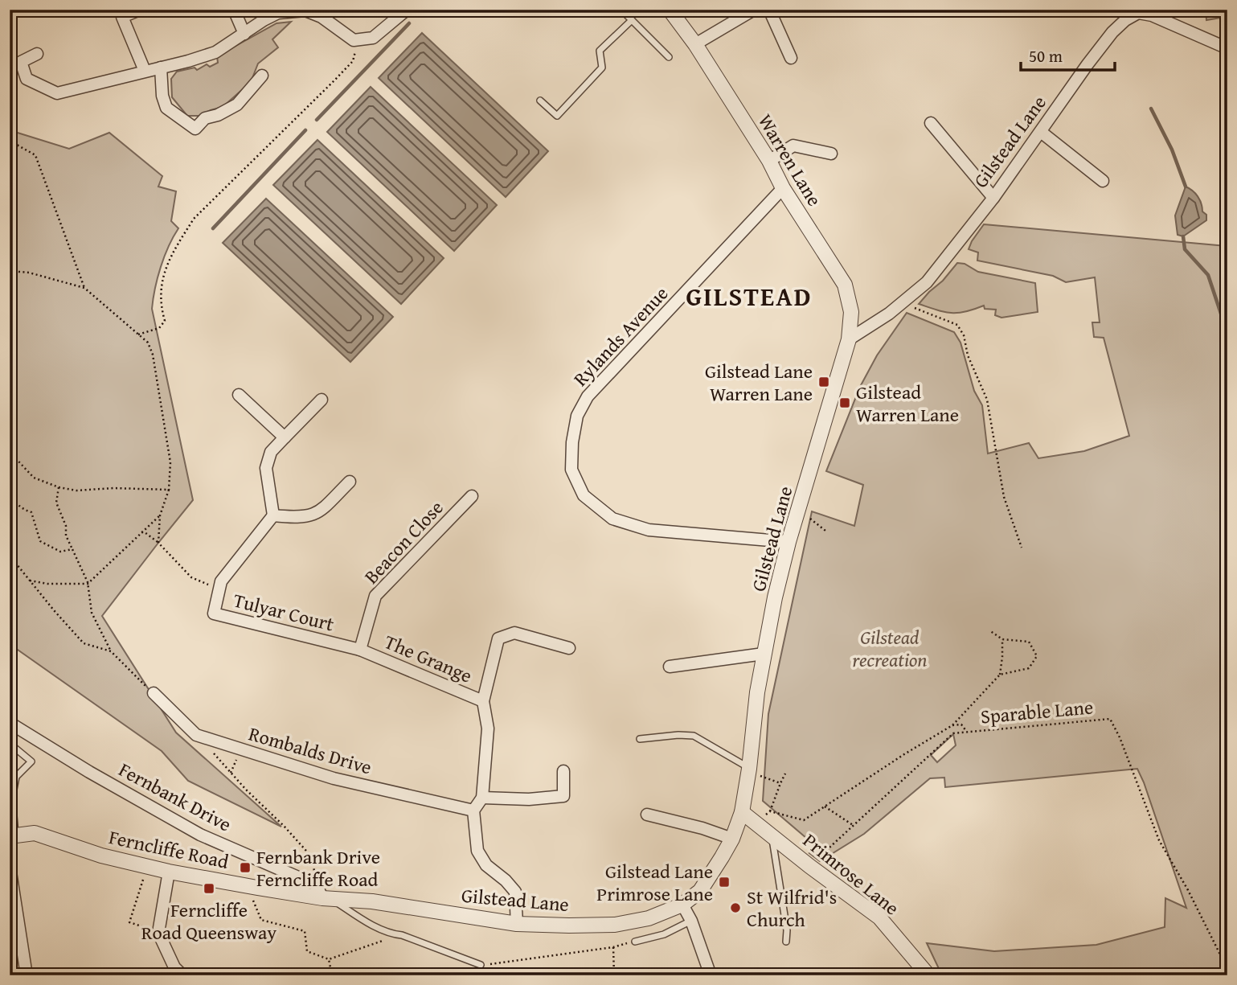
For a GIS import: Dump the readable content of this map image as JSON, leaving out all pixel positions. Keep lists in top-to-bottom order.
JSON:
{
  "streets": {
    "street": [
      "Gilstead Lane",
      "Warren Lane",
      "Rylands Avenue",
      "Beacon Close",
      "Tulyar Court",
      "The Grange",
      "Rombalds Drive",
      "Fernbank Drive",
      "Ferncliffe Road",
      "Primrose Lane"
    ],
    "path": ["Sparable Lane"]
  },
  "crossings": [
    ["Gilstead Lane", "Warren Lane"],
    ["Gilstead Lane", "Rylands Avenue"],
    ["Gilstead Lane", "Fernbank Drive"],
    ["Gilstead Lane", "Ferncliffe Road"],
    ["Gilstead Lane", "Primrose Lane"],
    ["Warren Lane", "Rylands Avenue"],
    ["Beacon Close", "Tulyar Court"],
    ["Beacon Close", "The Grange"],
    ["Tulyar Court", "The Grange"],
    ["Sparable Lane", "Primrose Lane"],
    ["Fernbank Drive", "Ferncliffe Road"]
  ],
  "districts": ["GILSTEAD"],
  "parks": ["Gilstead recreation"],
  "places": {
    "transit": [
      "Gilstead Lane Warren Lane",
      "Gilstead Warren Lane",
      "Fernbank Drive Ferncliffe Road",
      "Gilstead Lane Primrose Lane",
      "Ferncliffe Road Queensway"
    ],
    "other": ["St Wilfrid's Church"]
  },
  "scale_bar": "50 m"
}
